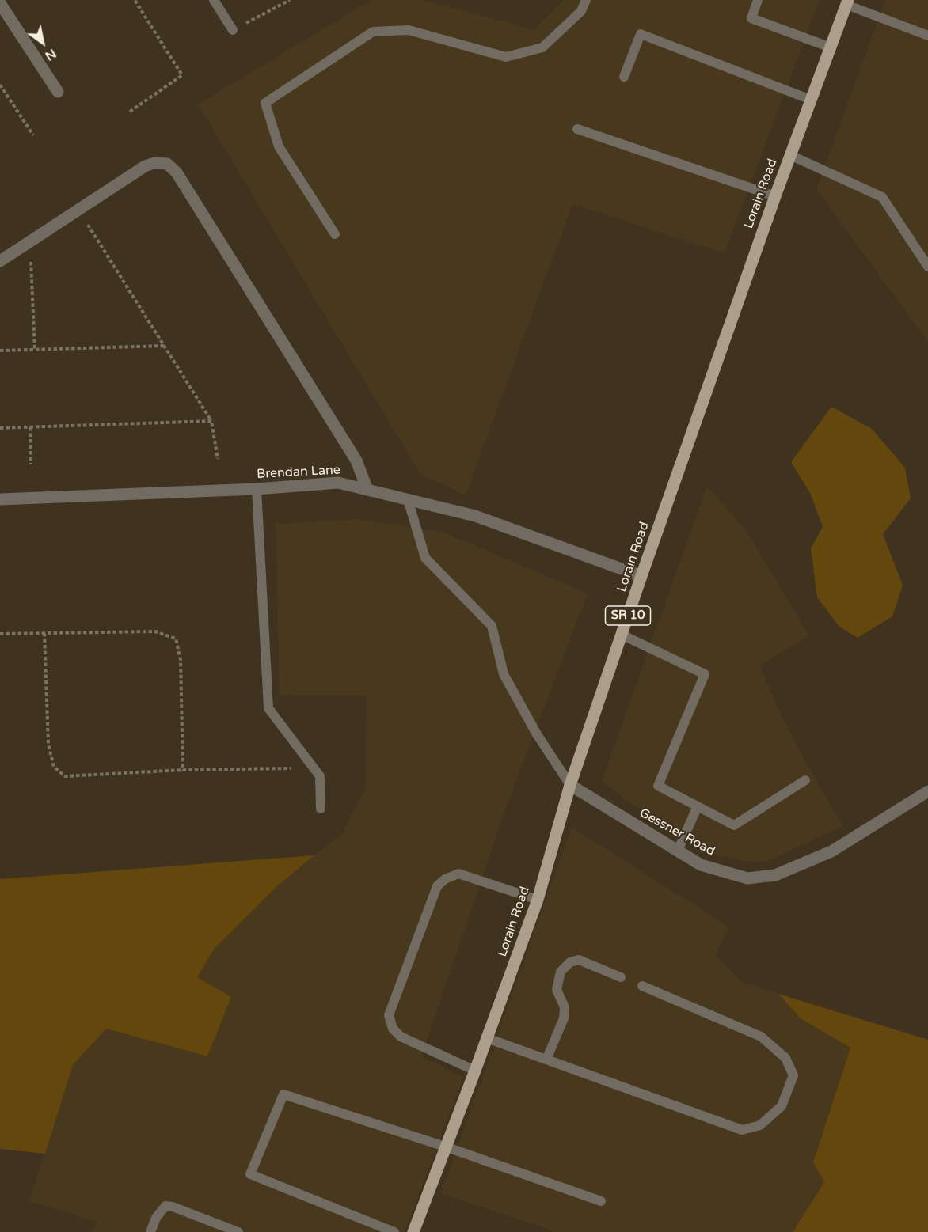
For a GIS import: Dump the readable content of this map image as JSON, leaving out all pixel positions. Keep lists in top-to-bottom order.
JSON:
{
  "streets": {
    "main road": ["Lorain Road", "SR 10"],
    "street": ["Brendan Lane", "Gessner Road"]
  },
  "crossings": [
    ["Lorain Road", "Brendan Lane"],
    ["Lorain Road", "Gessner Road"]
  ],
  "north": "bottom right"
}
